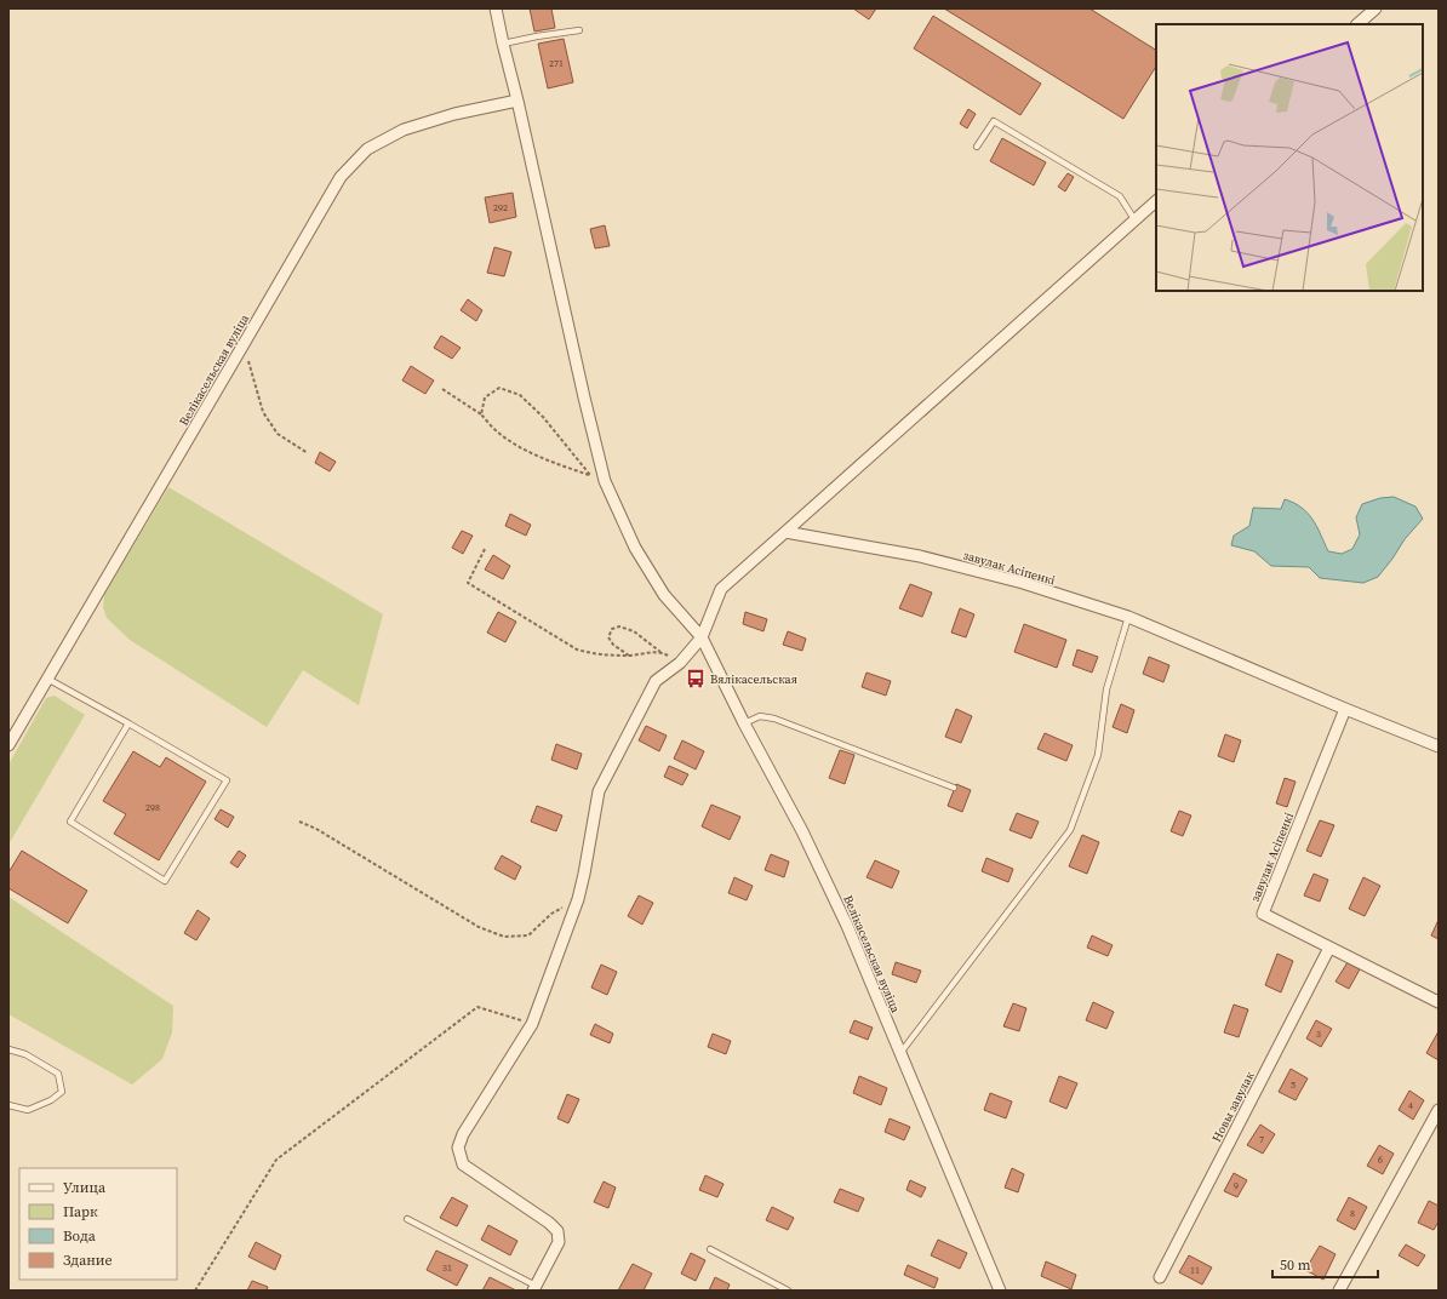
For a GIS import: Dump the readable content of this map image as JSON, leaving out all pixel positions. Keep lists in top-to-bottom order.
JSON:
{
  "streets": {
    "street": ["Велікасельская вуліца", "завулак Асіпенкі", "Новы завулак"]
  },
  "crossings": [
    ["завулак Асіпенкі", "Новы завулак"]
  ],
  "places": {
    "bus stop": ["Вялікасельская"]
  },
  "house_numbers": [
    "271",
    "292",
    "298",
    "3",
    "5",
    "4",
    "7",
    "6",
    "9",
    "8",
    "31",
    "11"
  ],
  "legend": [
    "Улица",
    "Парк",
    "Вода",
    "Здание"
  ],
  "scale_bar": "50 m"
}
